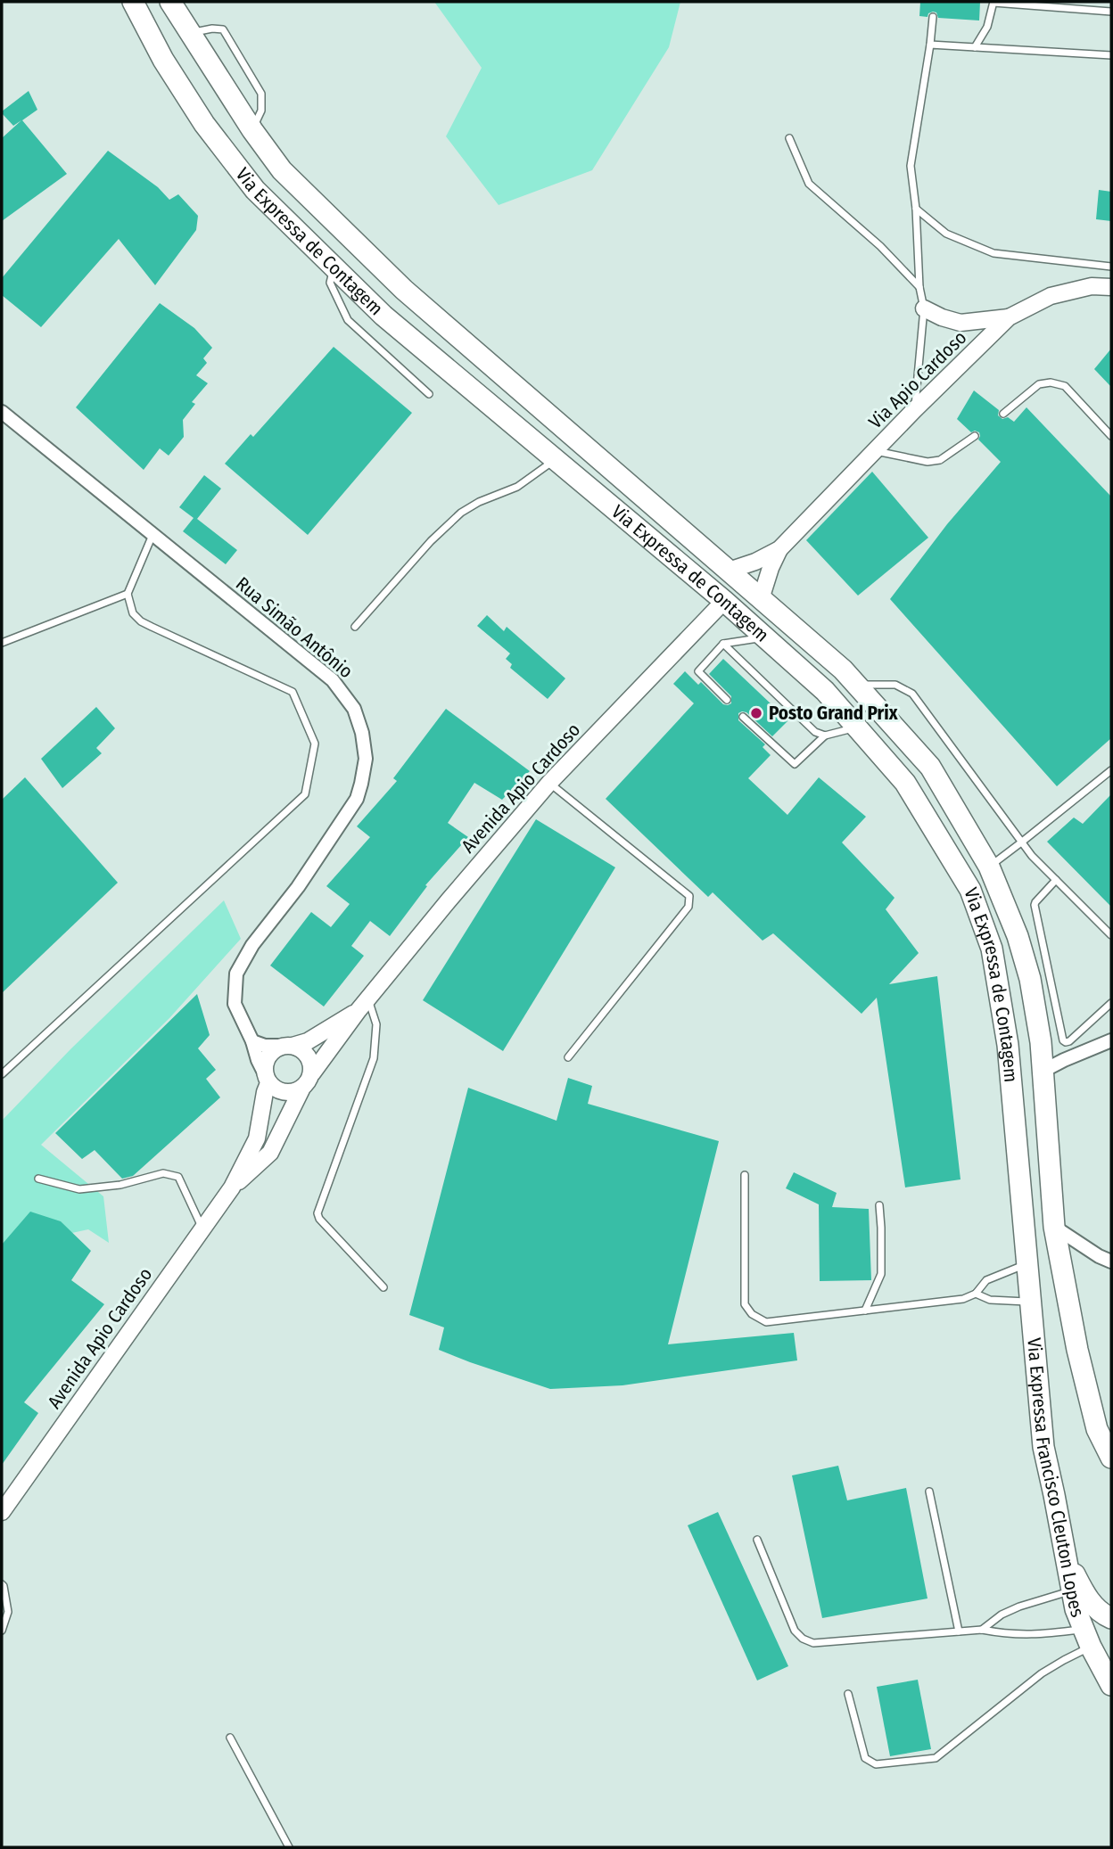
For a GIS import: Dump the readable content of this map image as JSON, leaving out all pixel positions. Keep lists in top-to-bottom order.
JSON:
{
  "streets": {
    "highway": ["Via Expressa de Contagem", "Via Expressa Francisco Cleuton Lopes"],
    "street": ["Via Apio Cardoso", "Rua Simão Antônio", "Avenida Apio Cardoso"]
  },
  "crossings": [
    ["Via Expressa de Contagem", "Via Apio Cardoso"],
    ["Via Expressa de Contagem", "Avenida Apio Cardoso"],
    ["Via Expressa de Contagem", "Via Expressa Francisco Cleuton Lopes"],
    ["Rua Simão Antônio", "Avenida Apio Cardoso"]
  ],
  "places": ["Posto Grand Prix"]
}
